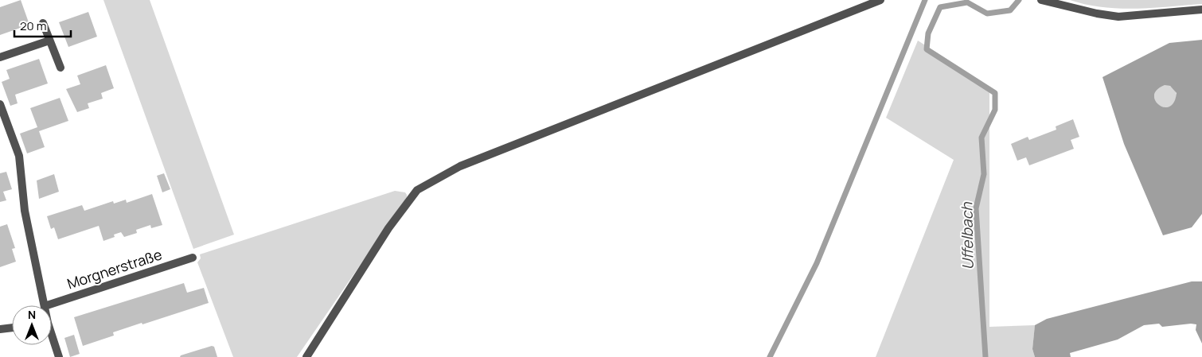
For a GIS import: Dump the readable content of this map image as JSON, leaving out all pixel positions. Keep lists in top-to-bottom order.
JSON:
{
  "streets": {
    "street": ["Morgnerstraße"]
  },
  "water": ["Uffelbach"],
  "scale_bar": "20 m",
  "north": "top"
}
